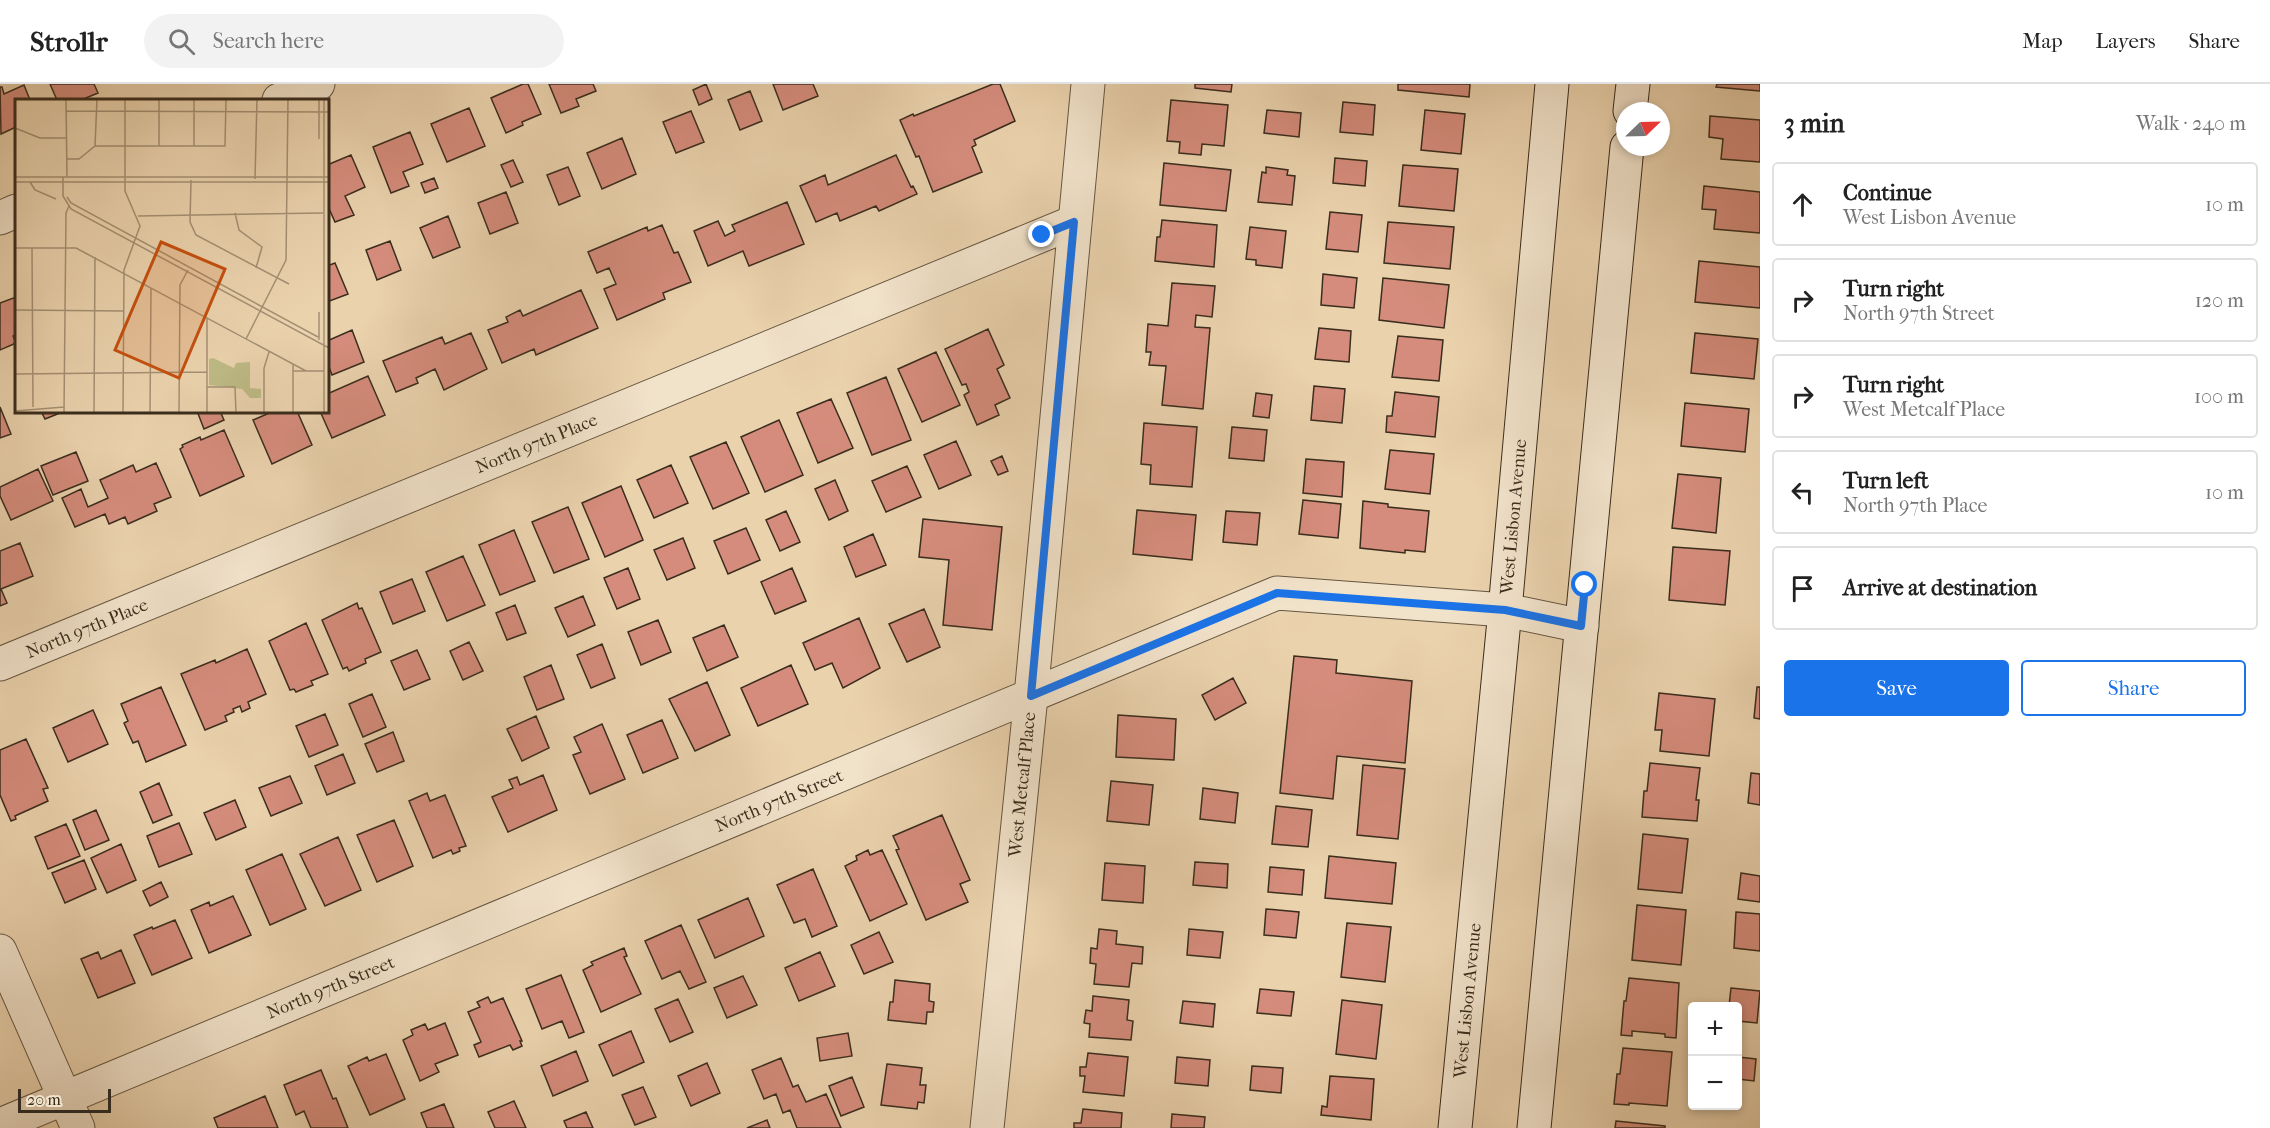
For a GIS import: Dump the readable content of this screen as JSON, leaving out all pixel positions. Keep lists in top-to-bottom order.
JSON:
{
  "streets": {
    "street": [
      "North 97th Place",
      "West Lisbon Avenue",
      "West Metcalf Place",
      "North 97th Street"
    ]
  },
  "crossings": [
    ["North 97th Place", "West Metcalf Place"],
    ["West Lisbon Avenue", "North 97th Street"],
    ["West Metcalf Place", "North 97th Street"]
  ],
  "scale_bar": "20 m",
  "north": "top right",
  "page": {
    "header": "Strollr",
    "search": "Search here",
    "nav": ["Map", "Layers", "Share"],
    "heading": ["3 min", "Walk · 240 m"],
    "list": [
      ["Continue", "West Lisbon Avenue", "10 m"],
      ["Turn right", "North 97th Street", "120 m"],
      ["Turn right", "West Metcalf Place", "100 m"],
      ["Turn left", "North 97th Place", "10 m"],
      "Arrive at destination"
    ],
    "buttons": ["Save", "Share"],
    "map_buttons": ["+", "−"],
    "scale": "20 m"
  }
}
